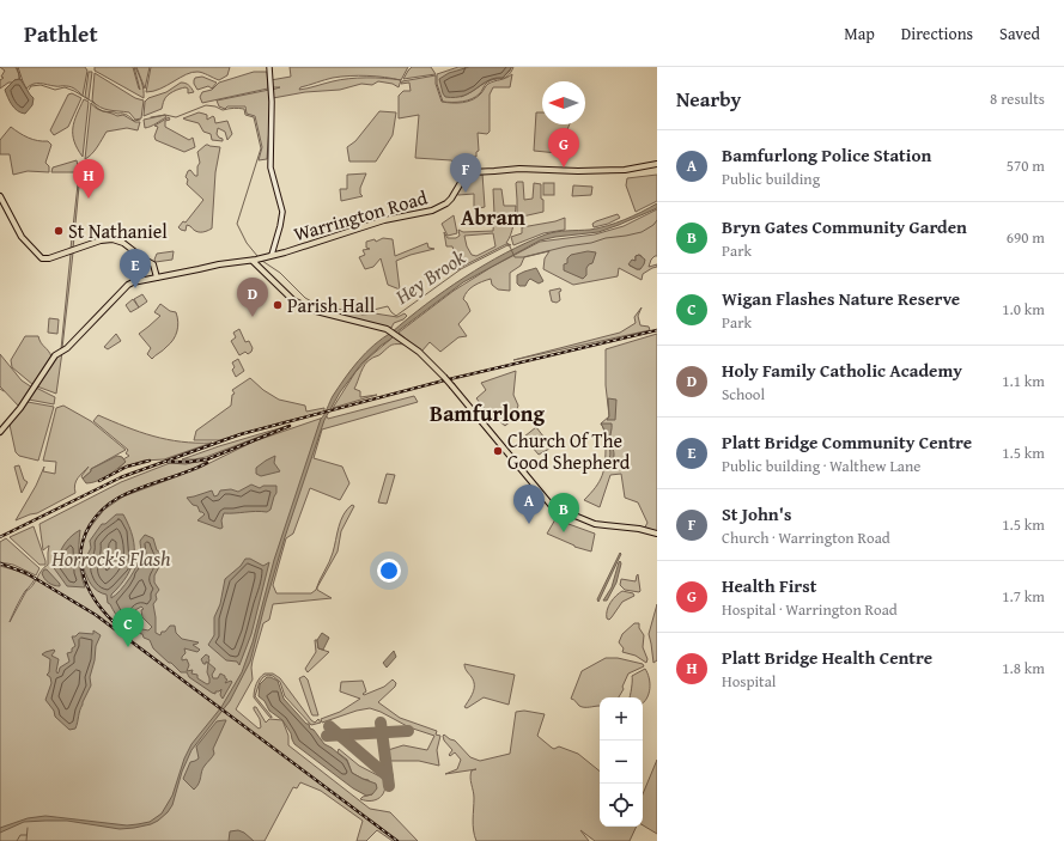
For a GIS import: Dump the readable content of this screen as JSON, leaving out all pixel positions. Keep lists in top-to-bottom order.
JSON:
{
  "streets": {
    "main road": ["Warrington Road"]
  },
  "districts": ["Abram", "Bamfurlong"],
  "water": ["Hey Brook", "Horrock's Flash"],
  "places": ["St Nathaniel", "Parish Hall", "Church Of The Good Shepherd"],
  "north": "left",
  "page": {
    "header": "Pathlet",
    "nav": ["Map", "Directions", "Saved"],
    "heading": ["Nearby", "8 results"],
    "pins": [
      "G",
      "F",
      "H",
      "E",
      "D",
      "A",
      "B",
      "C"
    ],
    "list": [
      {
        "mark": "A",
        "name": "Bamfurlong Police Station",
        "note": "Public building",
        "value": "570 m"
      },
      {
        "mark": "B",
        "name": "Bryn Gates Community Garden",
        "note": "Park",
        "value": "690 m"
      },
      {
        "mark": "C",
        "name": "Wigan Flashes Nature Reserve",
        "note": "Park",
        "value": "1.0 km"
      },
      {
        "mark": "D",
        "name": "Holy Family Catholic Academy",
        "note": "School",
        "value": "1.1 km"
      },
      {
        "mark": "E",
        "name": "Platt Bridge Community Centre",
        "note": "Public building · Walthew Lane",
        "value": "1.5 km"
      },
      {
        "mark": "F",
        "name": "St John's",
        "note": "Church · Warrington Road",
        "value": "1.5 km"
      },
      {
        "mark": "G",
        "name": "Health First",
        "note": "Hospital · Warrington Road",
        "value": "1.7 km"
      },
      {
        "mark": "H",
        "name": "Platt Bridge Health Centre",
        "note": "Hospital",
        "value": "1.8 km"
      }
    ],
    "map_buttons": ["+", "−"]
  }
}
